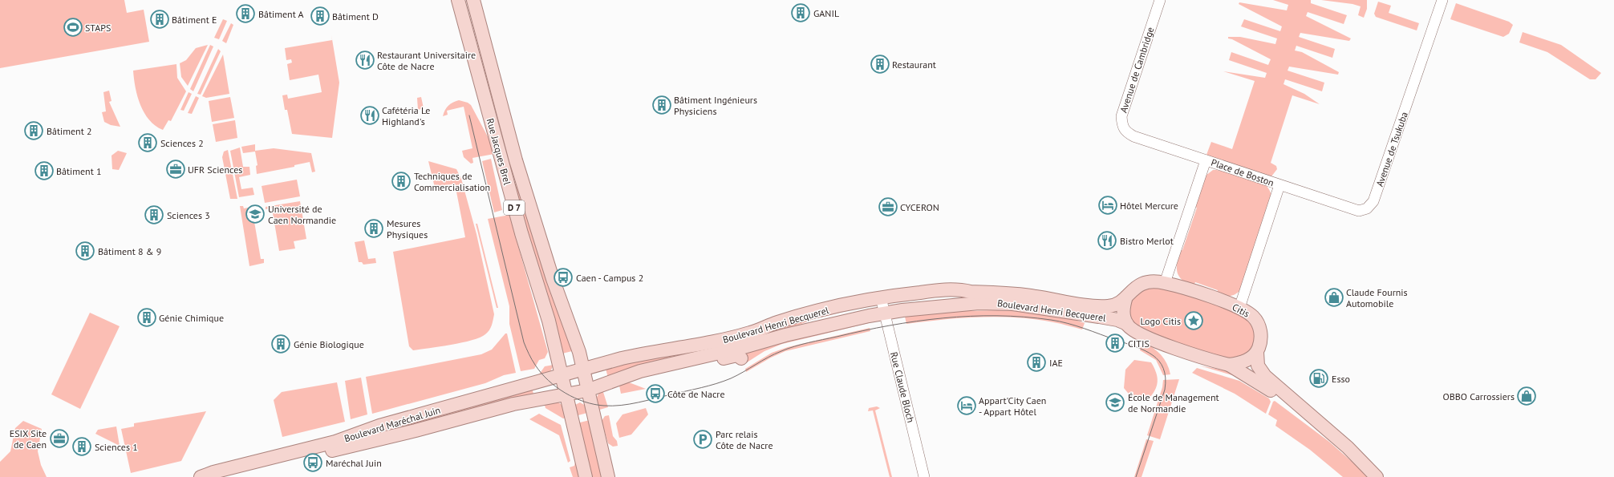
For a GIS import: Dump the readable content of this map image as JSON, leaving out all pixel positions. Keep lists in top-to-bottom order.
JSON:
{
  "streets": {
    "main road": [
      "Rue Jacques Brel",
      "D 7",
      "Boulevard Henri Becquerel",
      "Citis",
      "Boulevard Maréchal Juin"
    ],
    "street": [
      "Avenue de Cambridge",
      "Avenue de Tsukuba",
      "Place de Boston",
      "Rue Claude Bloch"
    ]
  },
  "crossings": [
    ["Avenue de Cambridge", "Place de Boston"],
    ["Avenue de Tsukuba", "Place de Boston"],
    ["Rue Jacques Brel", "D 7"],
    ["Rue Jacques Brel", "Boulevard Henri Becquerel"],
    ["Rue Jacques Brel", "Boulevard Maréchal Juin"],
    ["Place de Boston", "Citis"],
    ["D 7", "Boulevard Henri Becquerel"],
    ["D 7", "Boulevard Maréchal Juin"],
    ["Boulevard Henri Becquerel", "Citis"],
    ["Boulevard Henri Becquerel", "Rue Claude Bloch"],
    ["Boulevard Henri Becquerel", "Boulevard Maréchal Juin"]
  ],
  "places": {
    "building": [
      "GANIL",
      "Bâtiment A",
      "Bâtiment D",
      "Bâtiment E",
      "Restaurant",
      "Bâtiment Ingénieurs Physiciens",
      "Bâtiment 2",
      "Sciences 2",
      "Bâtiment 1",
      "Techniques de Commercialisation",
      "Sciences 3",
      "Mesures Physiques",
      "Bâtiment 8 & 9",
      "Génie Chimique",
      "CITIS",
      "Génie Biologique",
      "IAE",
      "Sciences 1"
    ],
    "sports": ["STAPS"],
    "restaurant": ["Restaurant Universitaire Côte de Nacre", "Cafétéria Le Highland's", "Bistro Merlot"],
    "office": ["UFR Sciences", "CYCERON", "ESIX Site de Caen"],
    "hotel": ["Hôtel Mercure", "Appart'City Caen - Appart Hôtel"],
    "school or university": ["Université de Caen Normandie", "École de Management de Normandie"],
    "bus stop": ["Caen - Campus 2", "Côte de Nacre", "Maréchal Juin"],
    "shop": ["Claude Fournis Automobile", "OBBO Carrossiers"],
    "place": ["Logo Citis"],
    "fuel station": ["Esso"],
    "parking": ["Parc relais Côte de Nacre"]
  }
}
